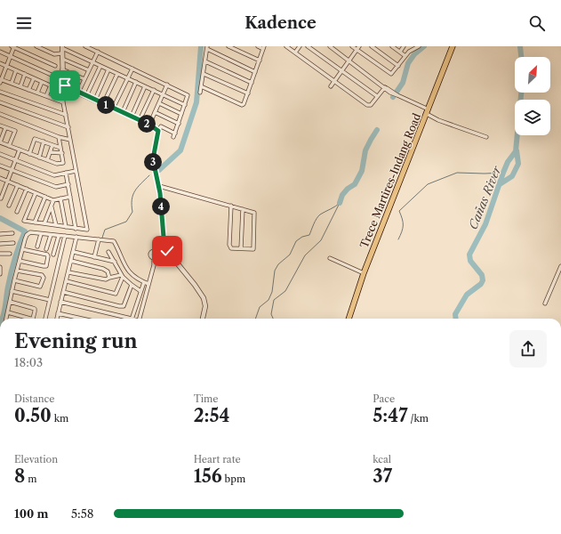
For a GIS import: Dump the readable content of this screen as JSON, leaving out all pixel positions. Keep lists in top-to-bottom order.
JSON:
{
  "streets": {
    "main road": ["Trece Martires-Indang Road"]
  },
  "water": ["Cañas River"],
  "north": "top right",
  "page": {
    "header": "Kadence",
    "pins": [
      "1",
      "2",
      "3",
      "4"
    ],
    "heading": ["Evening run", "18:03"],
    "stats": [
      ["Distance", "0.50 km"],
      ["Time", "2:54"],
      ["Pace", "5:47 /km"],
      ["Elevation", "8 m"],
      ["Heart rate", "156 bpm"],
      ["kcal", "37"]
    ],
    "list": [
      {
        "name": "100 m",
        "note": "5:58"
      }
    ]
  }
}
